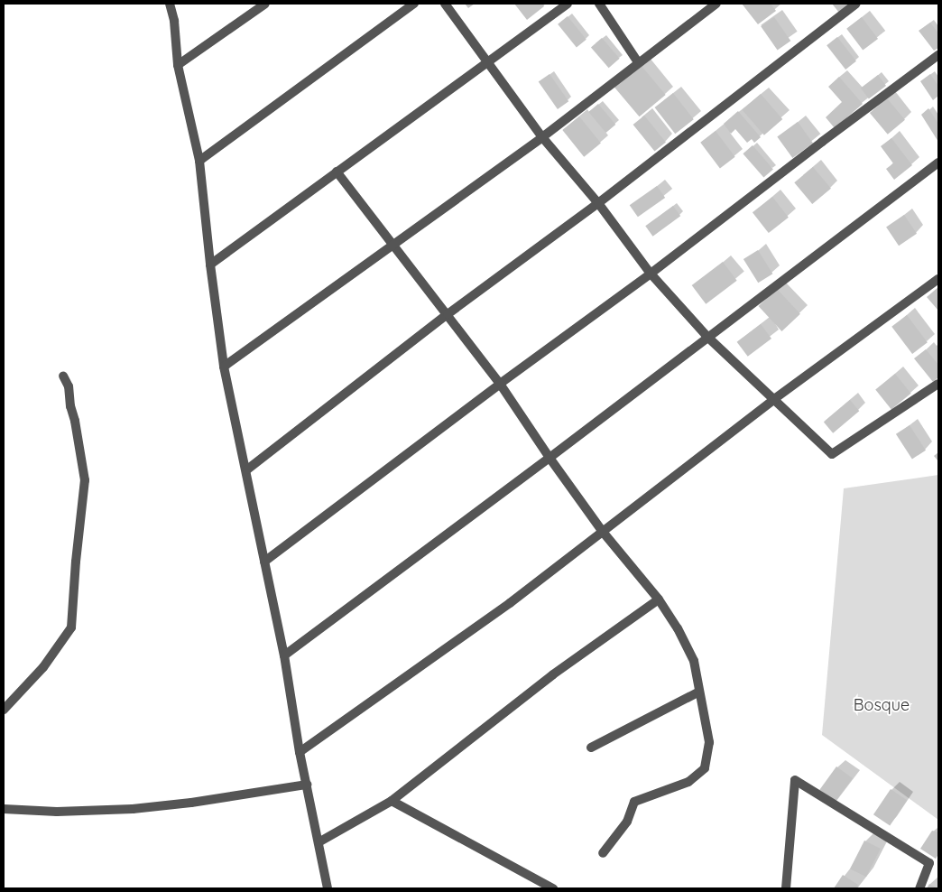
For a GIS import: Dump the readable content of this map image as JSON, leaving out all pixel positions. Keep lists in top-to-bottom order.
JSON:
{
  "parks": ["Bosque"]
}
